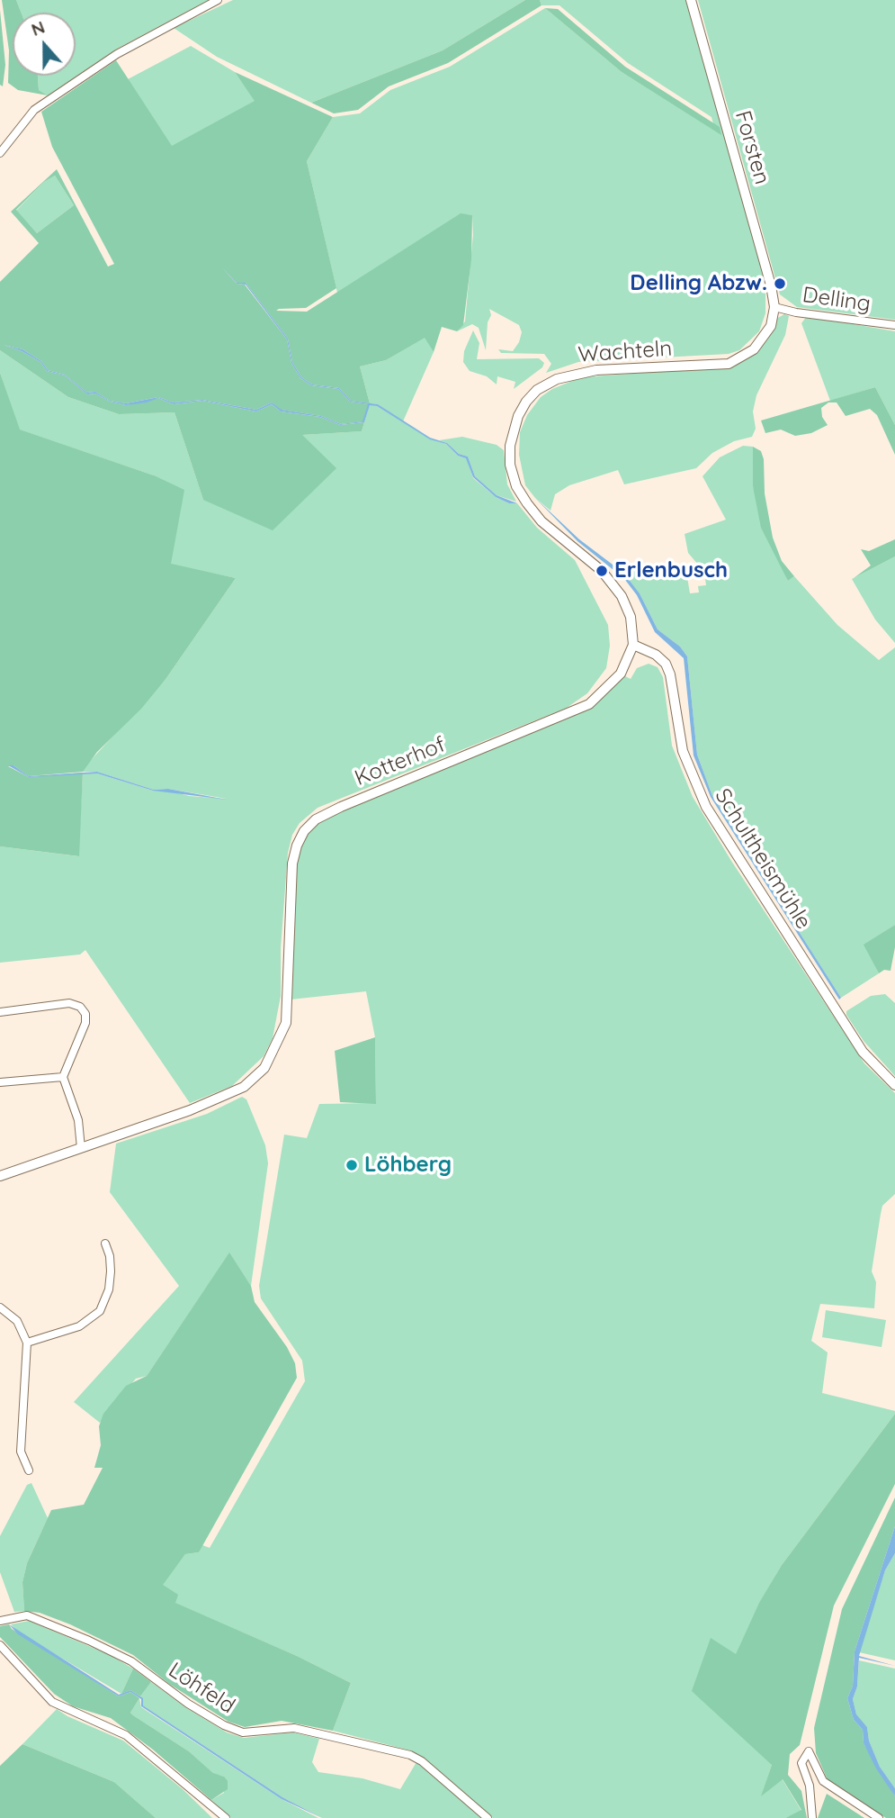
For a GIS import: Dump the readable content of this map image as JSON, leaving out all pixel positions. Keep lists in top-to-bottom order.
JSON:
{
  "streets": {
    "street": [
      "Forsten",
      "Delling",
      "Wachteln",
      "Kotterhof",
      "Schultheismühle",
      "Löhfeld"
    ]
  },
  "crossings": [
    ["Forsten", "Delling"],
    ["Forsten", "Wachteln"],
    ["Delling", "Wachteln"],
    ["Wachteln", "Kotterhof"],
    ["Wachteln", "Schultheismühle"],
    ["Kotterhof", "Schultheismühle"]
  ],
  "places": ["Delling Abzw.", "Erlenbusch", "Löhberg"],
  "north": "top"
}
